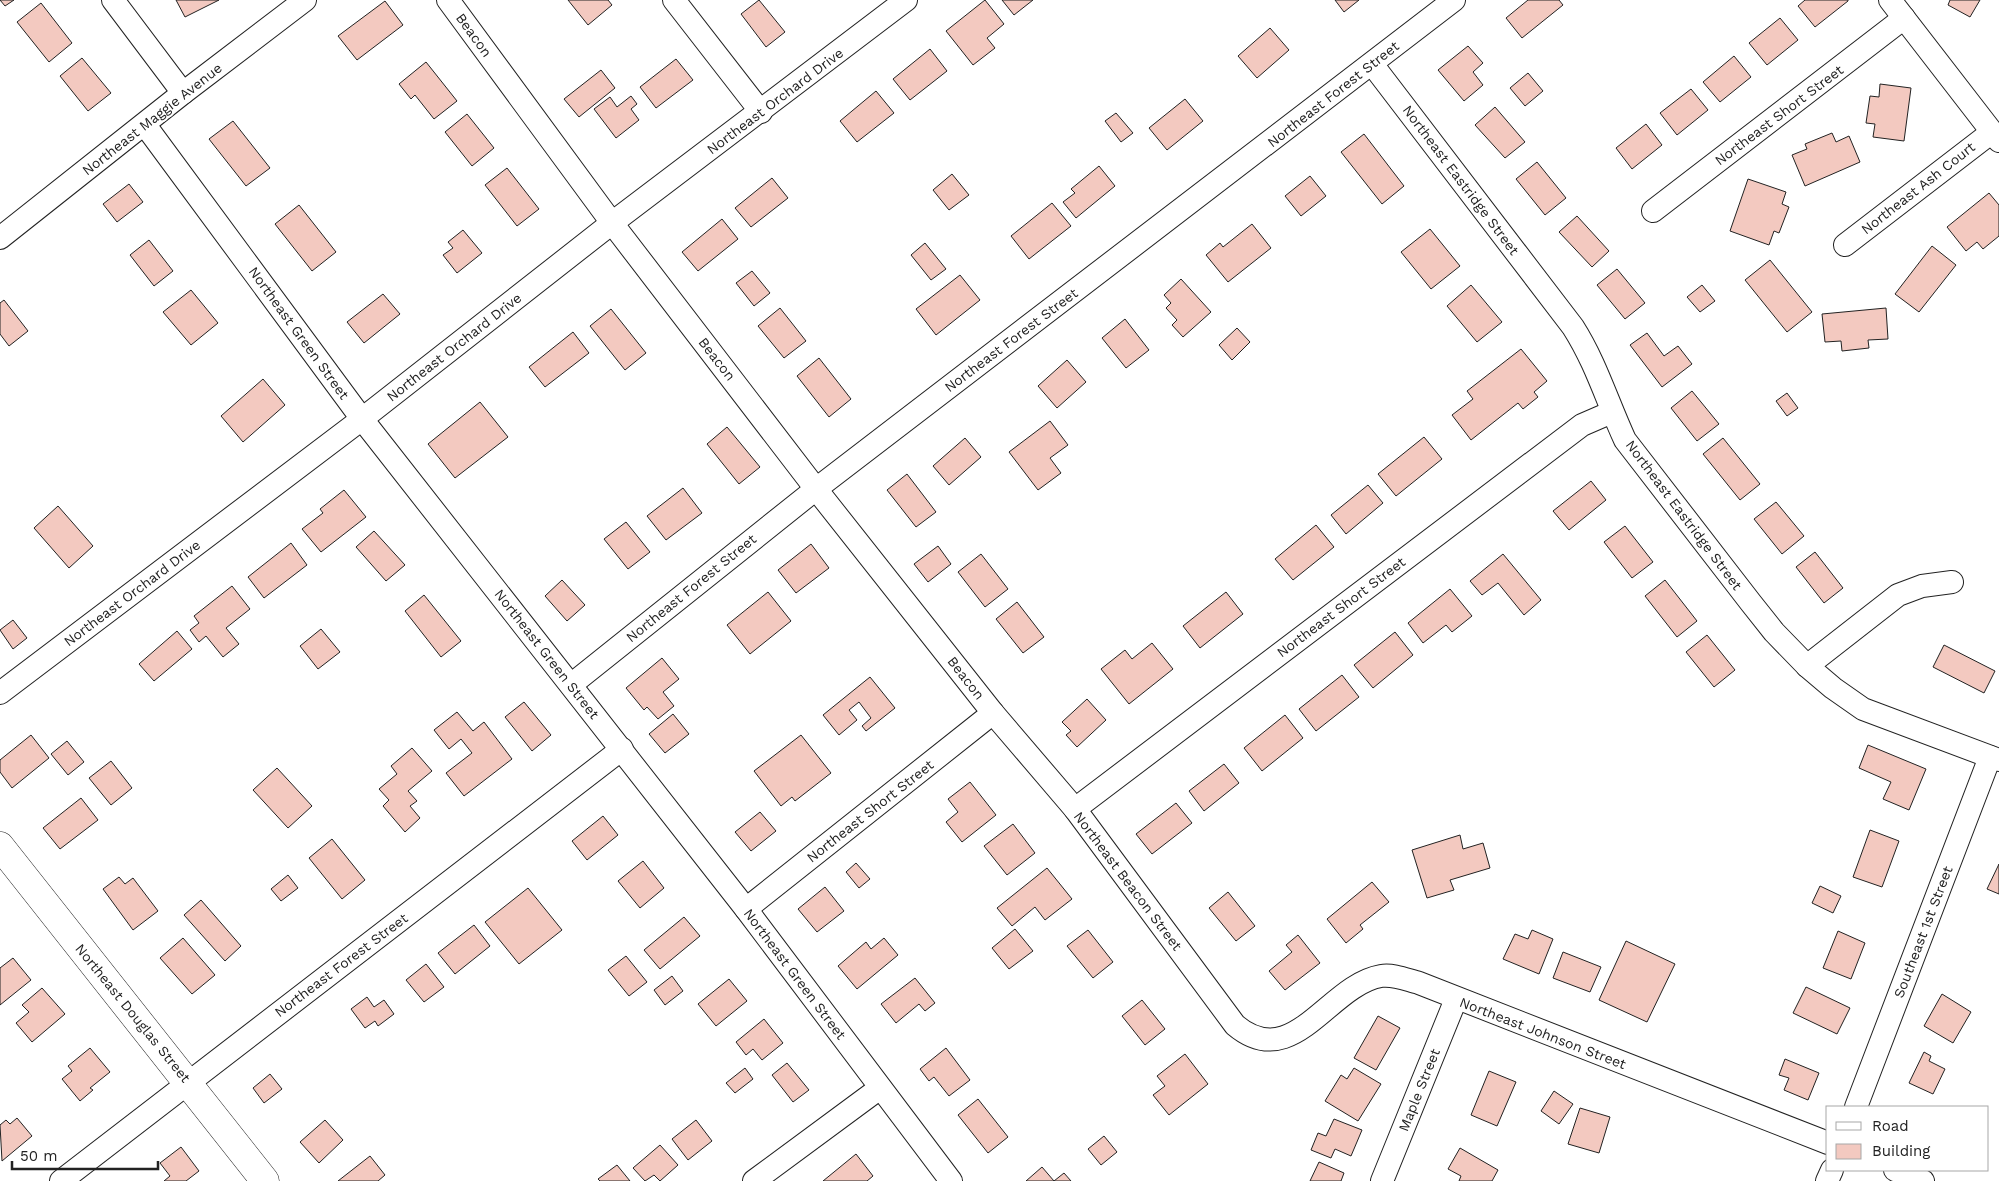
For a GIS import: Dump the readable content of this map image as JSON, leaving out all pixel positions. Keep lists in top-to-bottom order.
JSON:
{
  "streets": {
    "main road": ["Northeast Douglas Street"],
    "street": [
      "Beacon",
      "Northeast Forest Street",
      "Northeast Orchard Drive",
      "Northeast Short Street",
      "Northeast Maggie Avenue",
      "Northeast Eastridge Street",
      "Northeast Ash Court",
      "Northeast Green Street",
      "Northeast Beacon Street",
      "Southeast 1st Street",
      "Northeast Johnson Street",
      "Maple Street"
    ]
  },
  "crossings": [
    ["Beacon", "Northeast Forest Street"],
    ["Beacon", "Northeast Orchard Drive"],
    ["Beacon", "Northeast Short Street"],
    ["Beacon", "Northeast Beacon Street"],
    ["Northeast Forest Street", "Northeast Eastridge Street"],
    ["Northeast Forest Street", "Northeast Green Street"],
    ["Northeast Forest Street", "Northeast Douglas Street"],
    ["Northeast Orchard Drive", "Northeast Green Street"],
    ["Northeast Short Street", "Northeast Eastridge Street"],
    ["Northeast Short Street", "Northeast Green Street"],
    ["Northeast Short Street", "Northeast Beacon Street"],
    ["Northeast Maggie Avenue", "Northeast Green Street"],
    ["Northeast Eastridge Street", "Southeast 1st Street"],
    ["Northeast Beacon Street", "Northeast Johnson Street"],
    ["Northeast Johnson Street", "Maple Street"]
  ],
  "legend": ["Road", "Building"],
  "scale_bar": "50 m"
}
